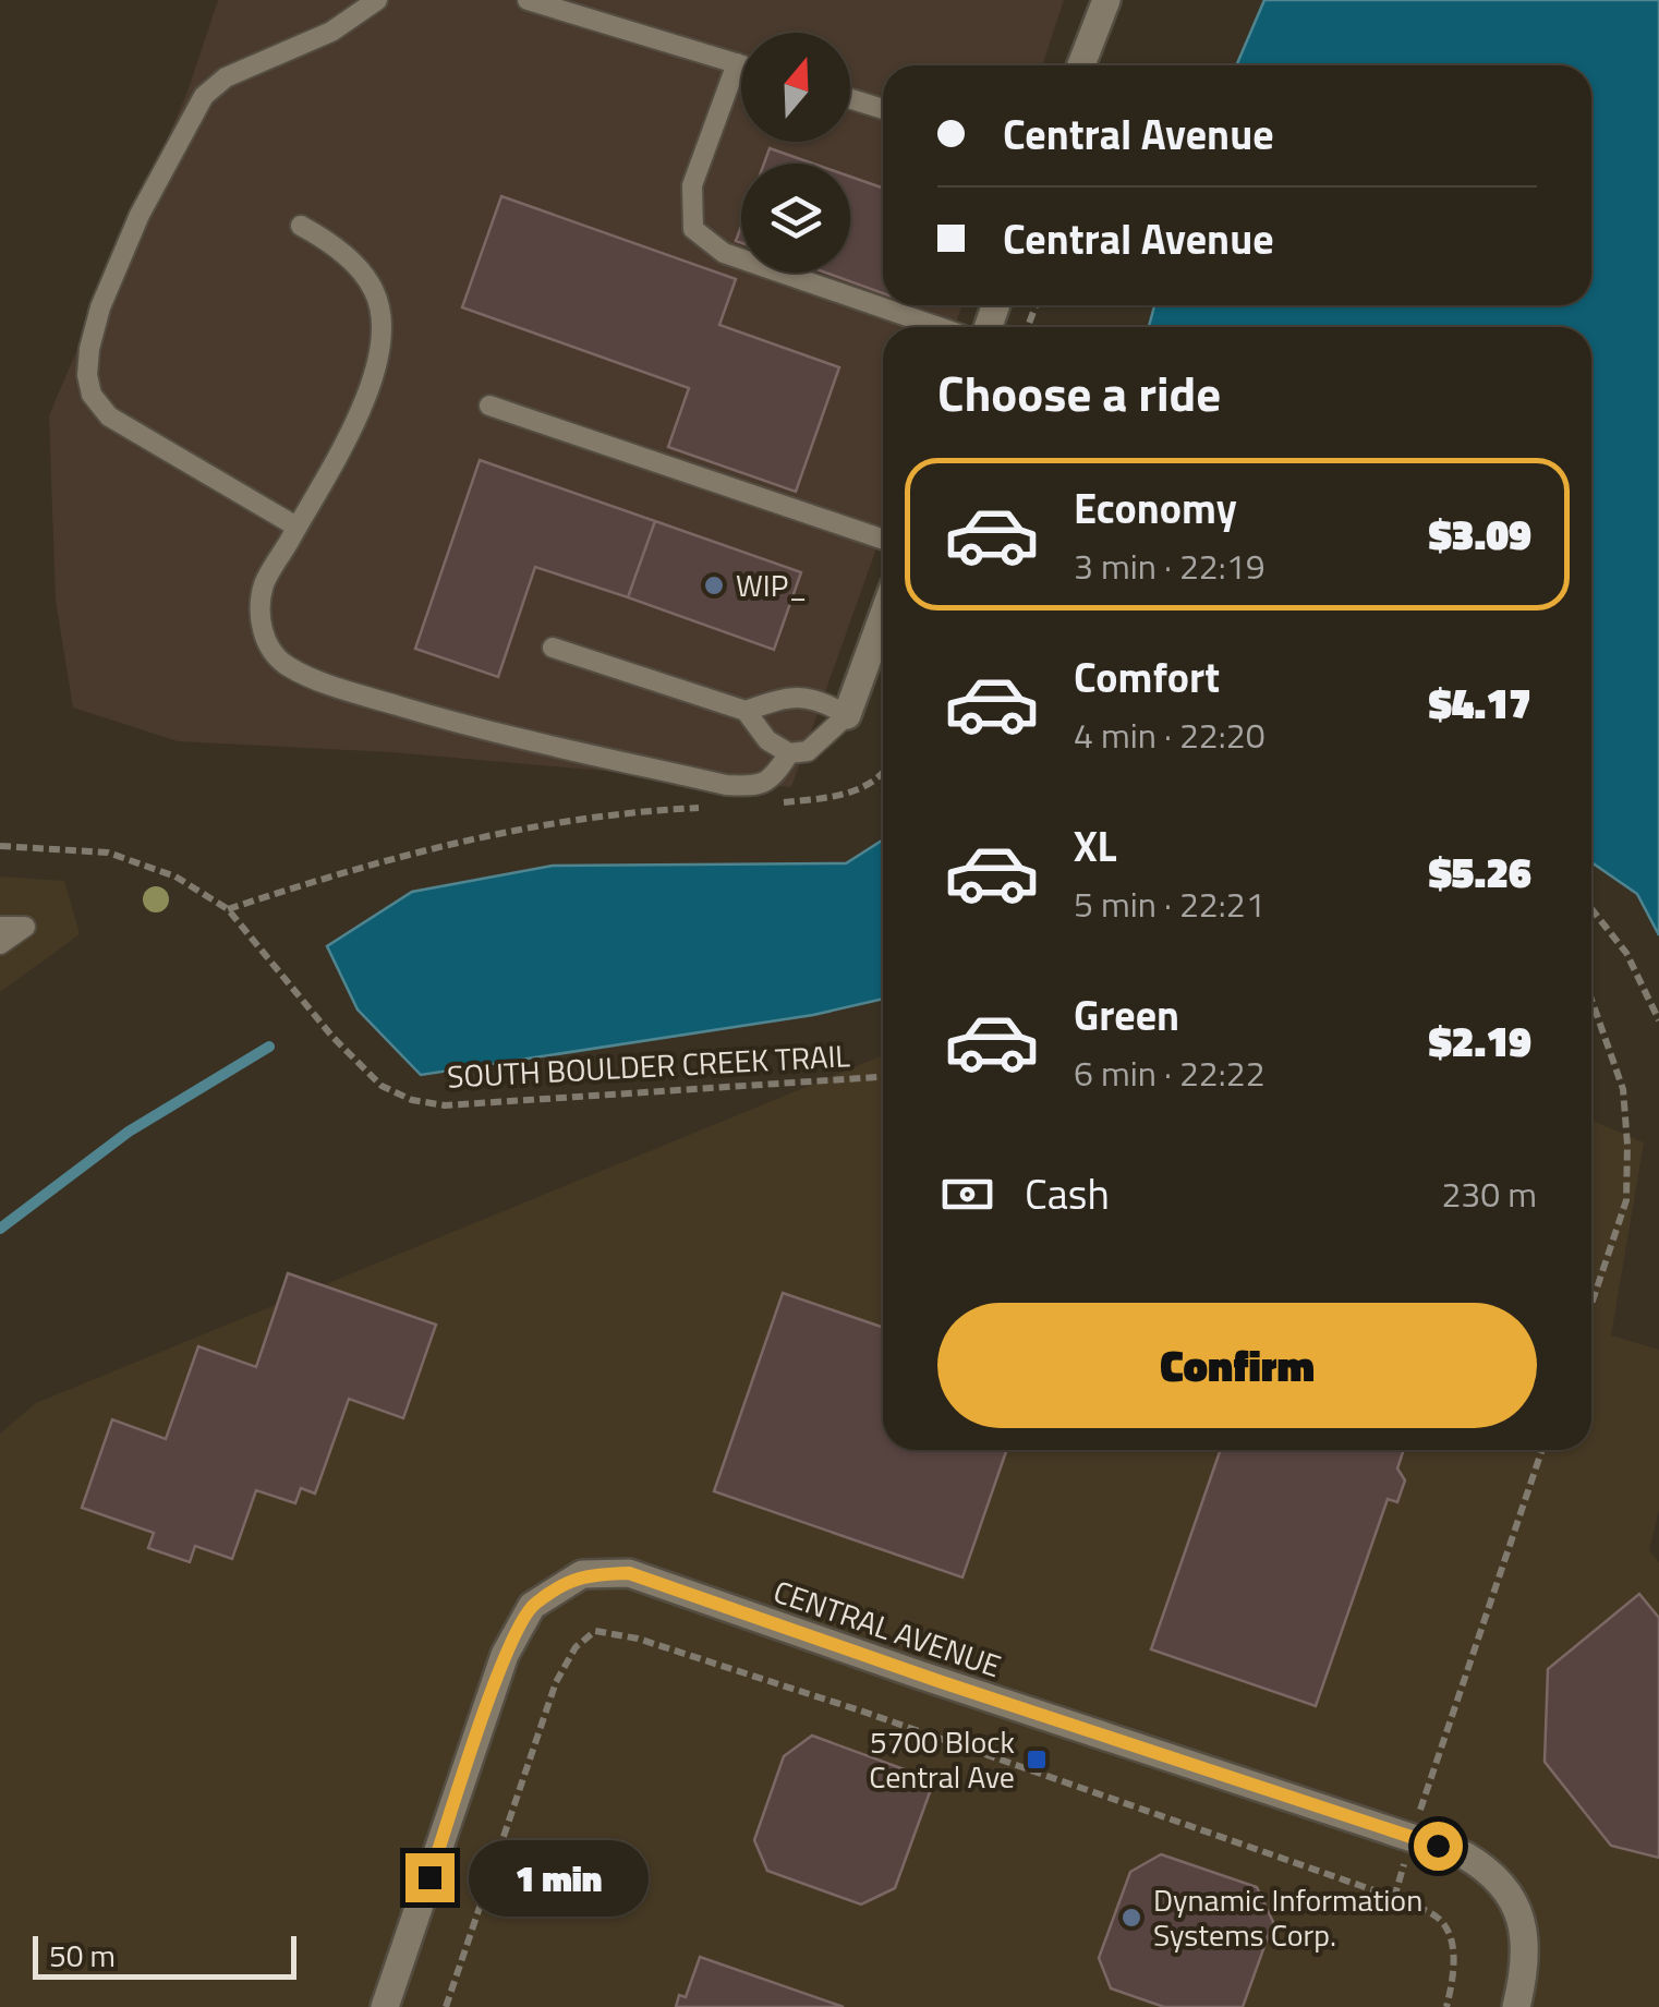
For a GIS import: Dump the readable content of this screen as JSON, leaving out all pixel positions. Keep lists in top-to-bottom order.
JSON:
{
  "streets": {
    "street": ["CENTRAL AVENUE"],
    "path": ["SOUTH BOULDER CREEK TRAIL"]
  },
  "places": {
    "other": ["WIP_", "Dynamic Information Systems Corp."],
    "transit": ["5700 Block Central Ave"]
  },
  "scale_bar": "50 m",
  "north": "top",
  "page": {
    "banner": ["Central Avenue", "Central Avenue"],
    "heading": "Choose a ride",
    "list": [
      {
        "name": "Economy",
        "note": "3 min · 22:19",
        "value": "$3.09"
      },
      {
        "name": "Comfort",
        "note": "4 min · 22:20",
        "value": "$4.17"
      },
      {
        "name": "XL",
        "note": "5 min · 22:21",
        "value": "$5.26"
      },
      {
        "name": "Green",
        "note": "6 min · 22:22",
        "value": "$2.19"
      }
    ],
    "pay": ["Cash", "230 m"],
    "buttons": "Confirm",
    "bubble": "1 min",
    "scale": "50 m"
  }
}
